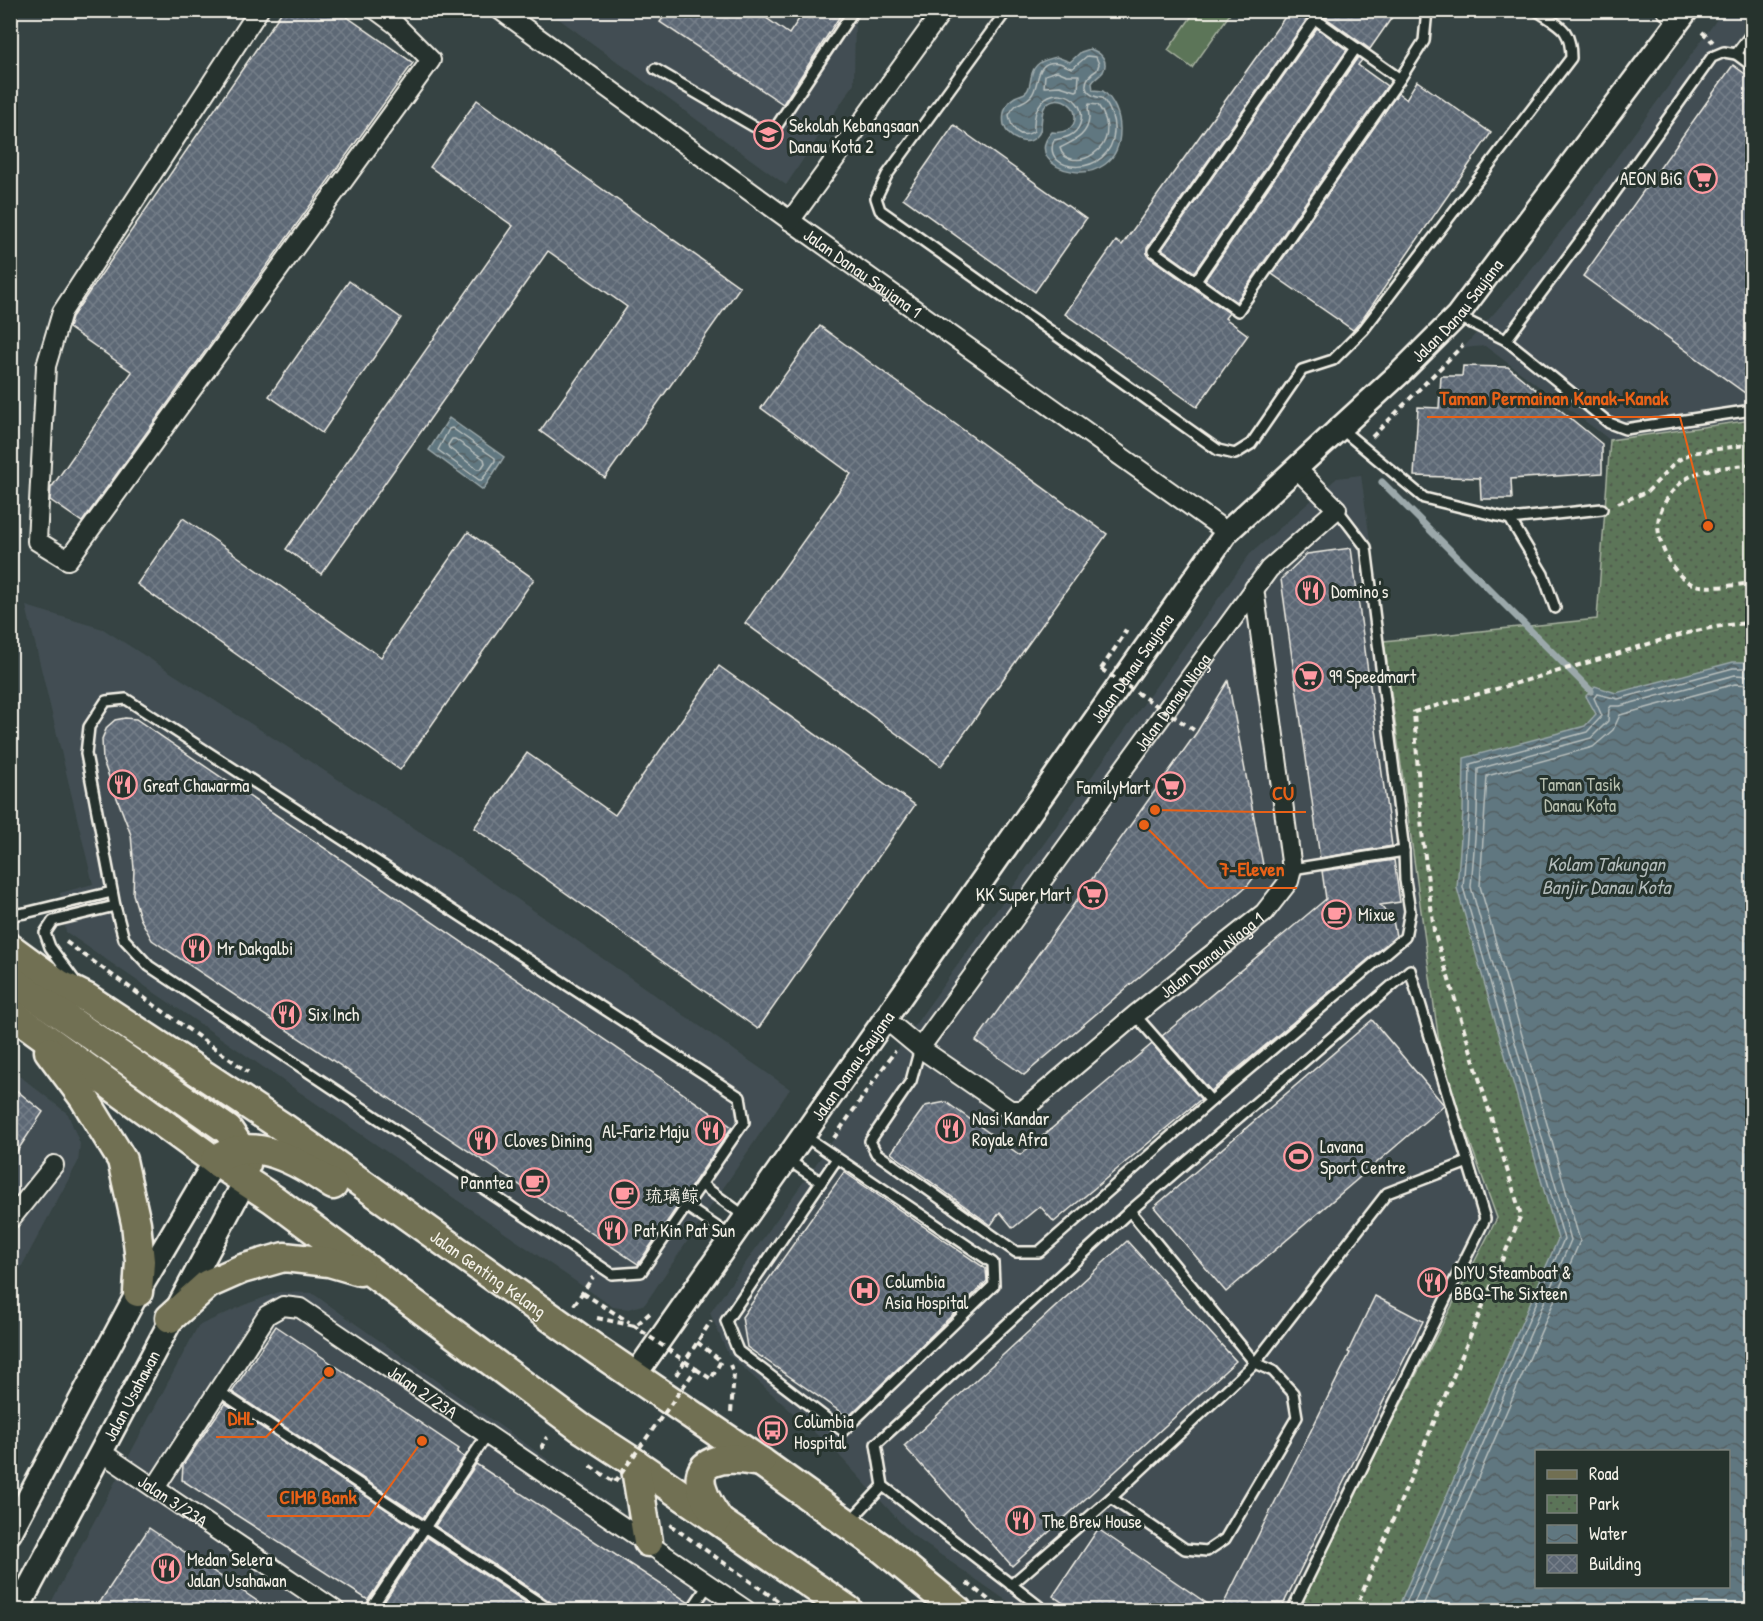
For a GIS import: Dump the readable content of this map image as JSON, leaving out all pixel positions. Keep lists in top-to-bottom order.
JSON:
{
  "streets": {
    "main road": ["Jalan Genting Kelang"],
    "street": [
      "Jalan Danau Saujana 1",
      "Jalan Danau Saujana",
      "Jalan Danau Niaga",
      "Jalan Danau Niaga 1",
      "Jalan 2/23A",
      "Jalan Usahawan",
      "Jalan 3/23A"
    ]
  },
  "crossings": [
    ["Jalan Danau Saujana 1", "Jalan Danau Saujana"],
    ["Jalan Danau Saujana", "Jalan Danau Niaga 1"],
    ["Jalan Danau Saujana", "Jalan Genting Kelang"],
    ["Jalan Danau Niaga", "Jalan Danau Niaga 1"],
    ["Jalan 2/23A", "Jalan 3/23A"],
    ["Jalan Usahawan", "Jalan 3/23A"]
  ],
  "water": ["Kolam Takungan Banjir Danau Kota"],
  "parks": ["Taman Tasik Danau Kota"],
  "places": {
    "school or university": ["Sekolah Kebangsaan Danau Kota 2"],
    "supermarket": [
      "AEON BiG",
      "99 Speedmart",
      "FamilyMart",
      "KK Super Mart"
    ],
    "other": [
      "Taman Permainan Kanak-Kanak",
      "CU",
      "7-Eleven",
      "DHL",
      "CIMB Bank"
    ],
    "restaurant": [
      "Domino's",
      "Great Chawarma",
      "Mr Dakgalbi",
      "Six Inch",
      "Nasi Kandar Royale Afra",
      "Al-Fariz Maju",
      "Cloves Dining",
      "Pat Kin Pat Sun",
      "DIYU Steamboat & BBQ-The Sixteen",
      "The Brew House",
      "Medan Selera Jalan Usahawan"
    ],
    "cafe": ["Mixue", "Panntea", "琉璃鲸"],
    "sports": ["Lavana Sport Centre"],
    "hospital": ["Columbia Asia Hospital"],
    "bus stop": ["Columbia Hospital"]
  },
  "legend": [
    "Road",
    "Park",
    "Water",
    "Building"
  ]
}
